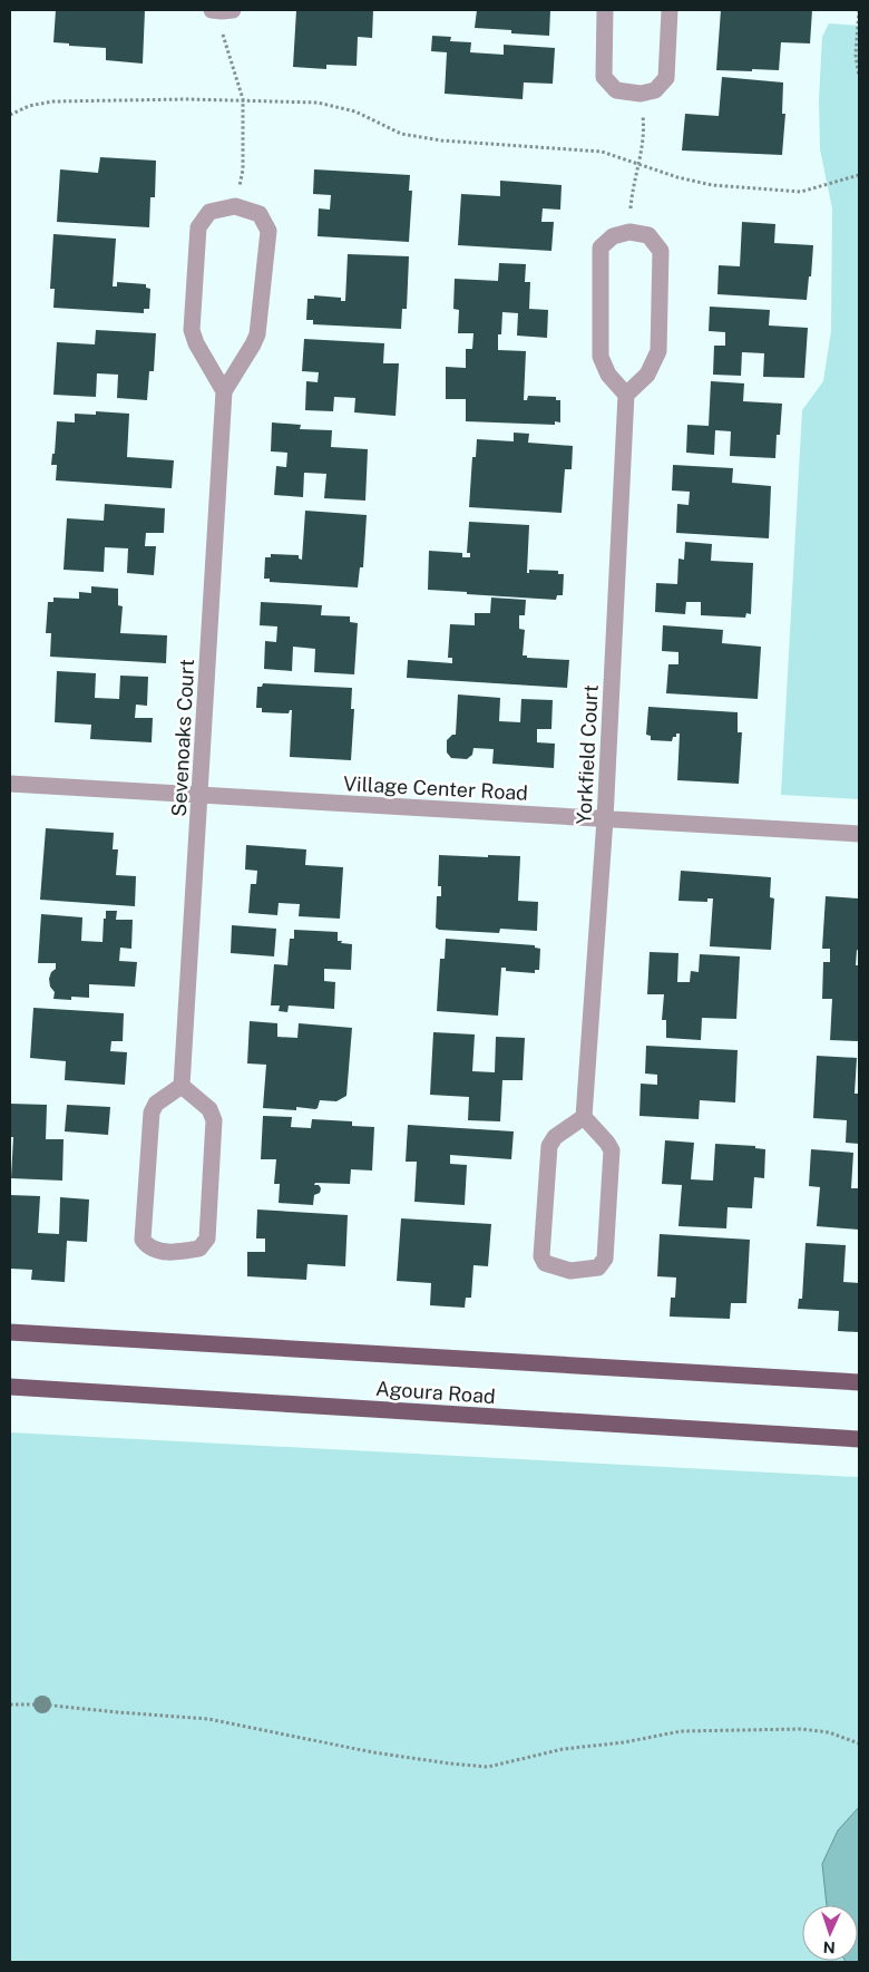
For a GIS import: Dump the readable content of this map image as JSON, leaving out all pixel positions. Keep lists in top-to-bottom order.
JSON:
{
  "streets": {
    "main road": ["Agoura Road"],
    "street": ["Sevenoaks Court", "Yorkfield Court", "Village Center Road"]
  },
  "crossings": [
    ["Sevenoaks Court", "Village Center Road"],
    ["Yorkfield Court", "Village Center Road"]
  ],
  "north": "bottom"
}
